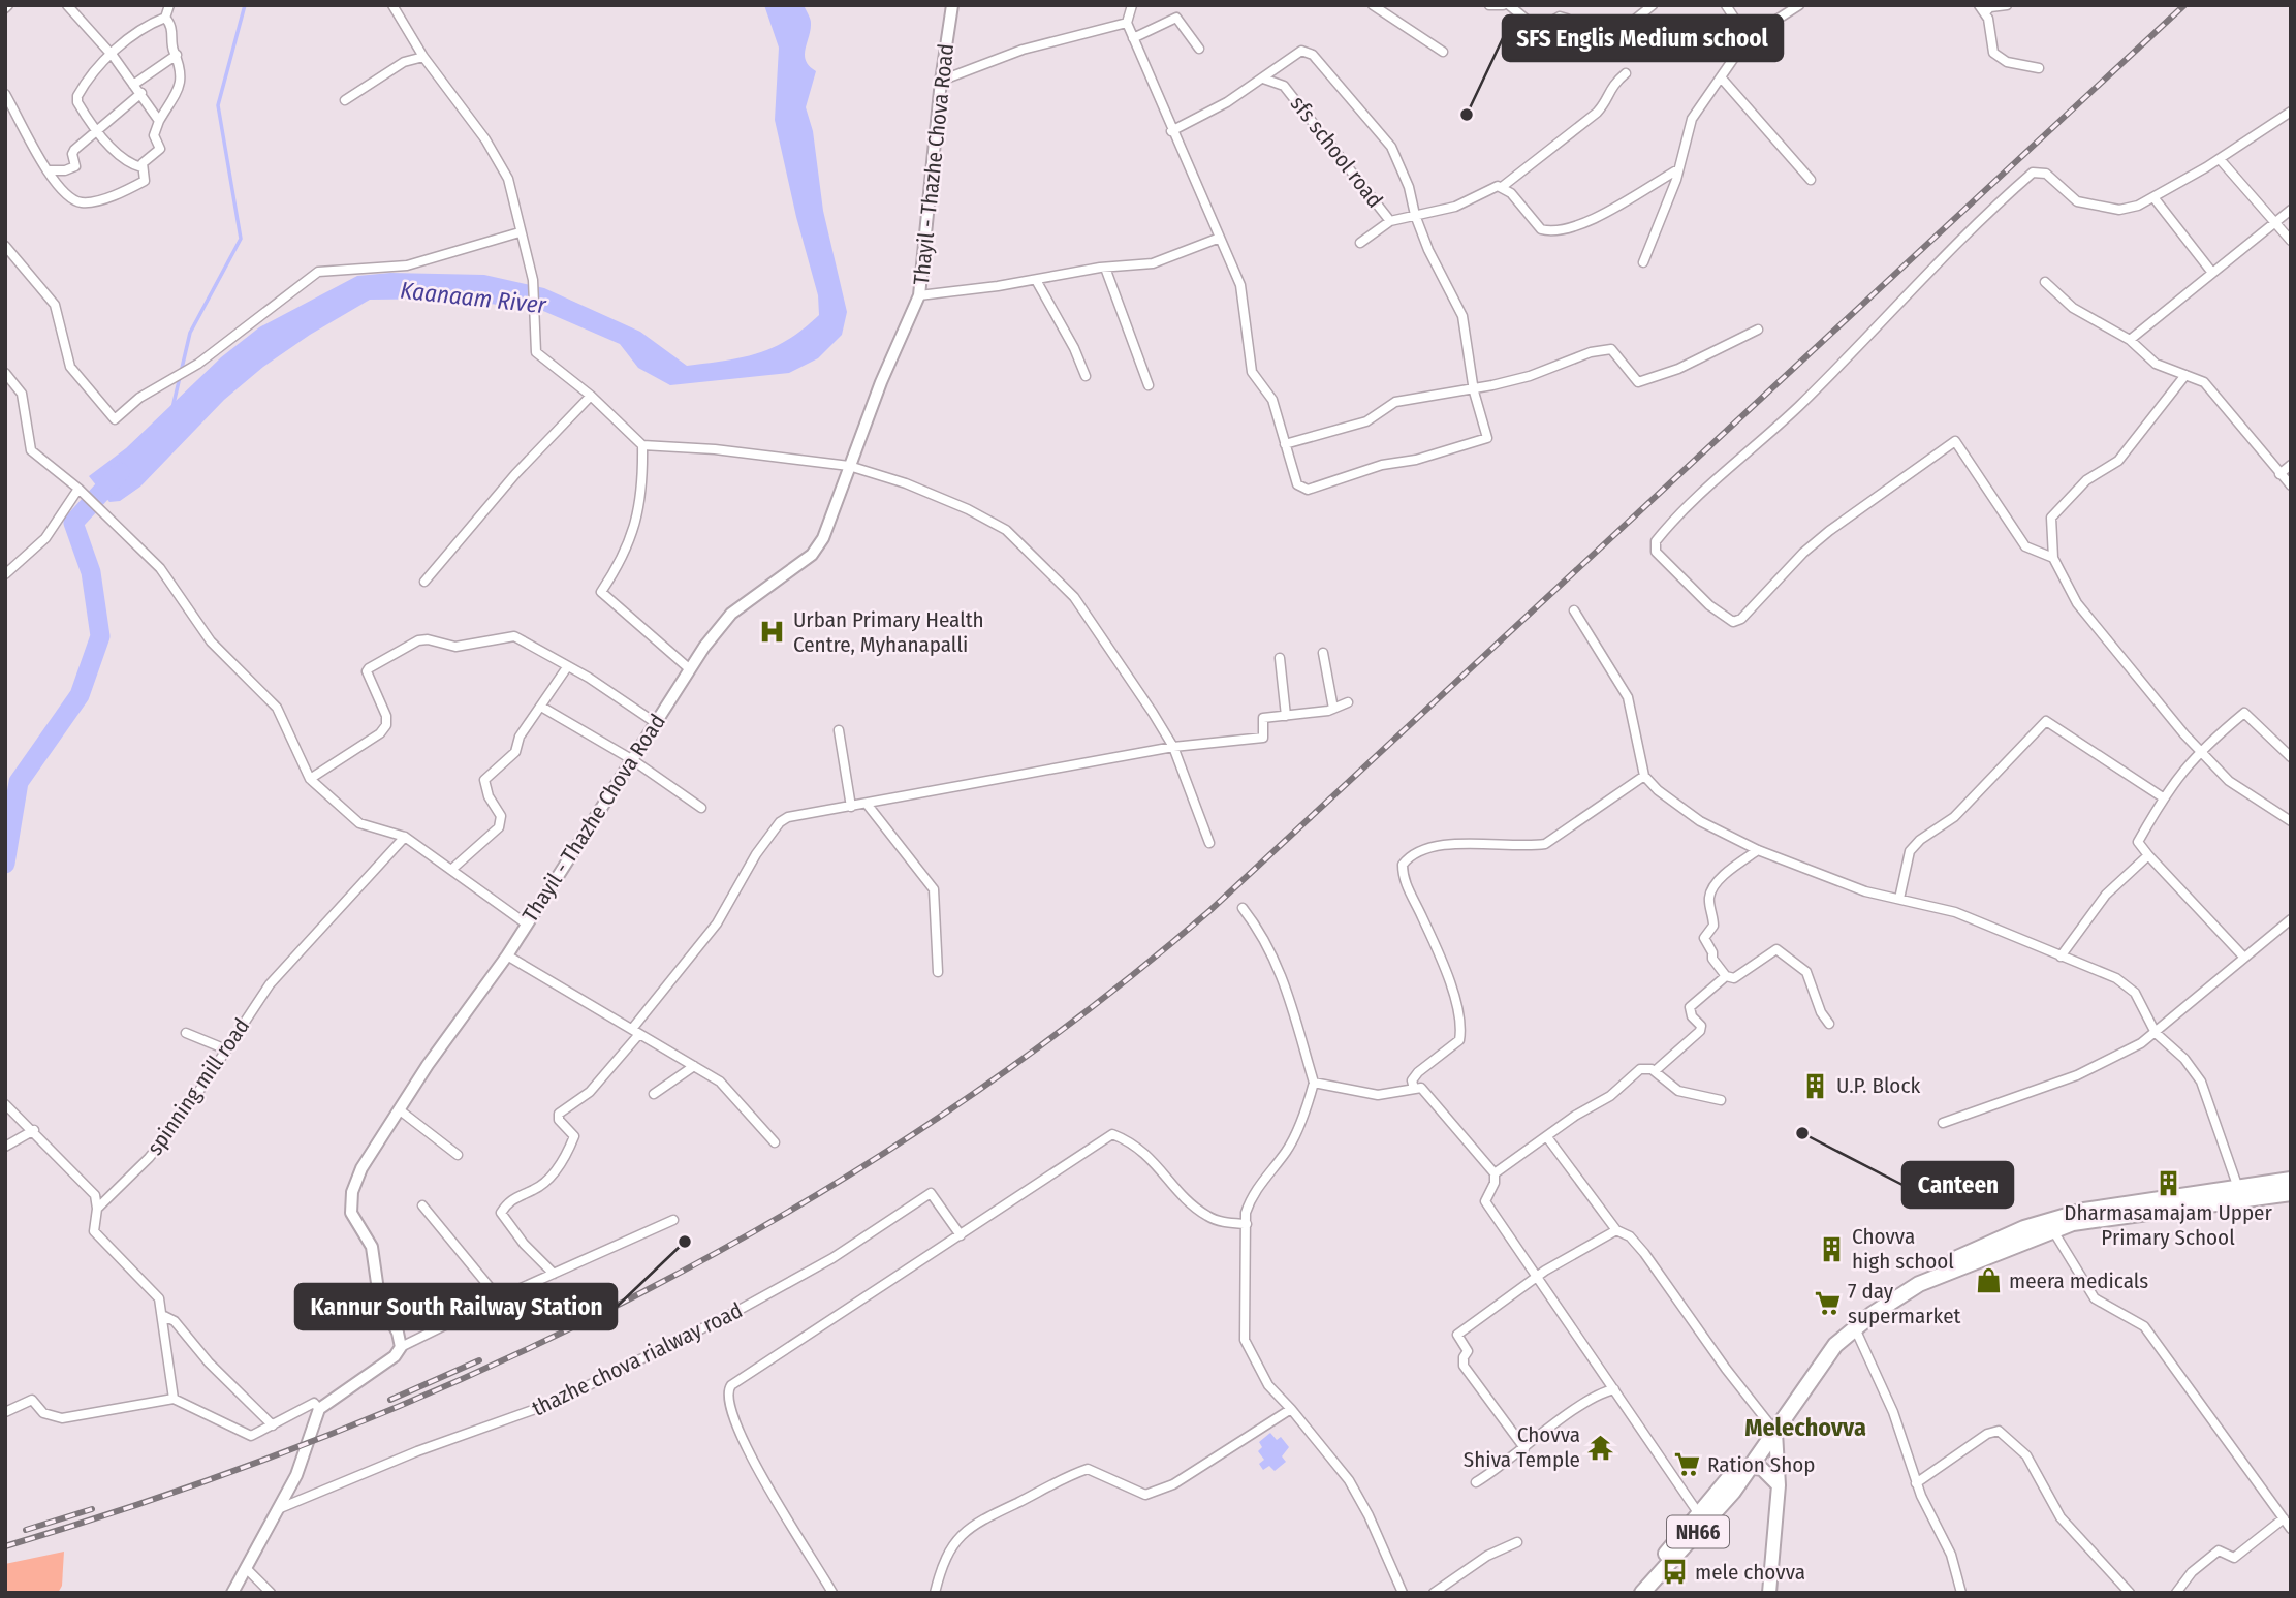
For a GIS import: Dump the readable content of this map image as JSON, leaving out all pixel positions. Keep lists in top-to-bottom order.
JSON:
{
  "streets": {
    "highway": ["NH66"],
    "street": [
      "sfs school road",
      "Thayil - Thazhe Chova Road",
      "spinning mill road",
      "thazhe chova rialway road"
    ]
  },
  "districts": ["Melechovva"],
  "water": ["Kaanaam River"],
  "places": {
    "other": ["SFS Englis Medium school", "Canteen", "Kannur South Railway Station"],
    "hospital": ["Urban Primary Health Centre, Myhanapalli"],
    "building": ["U.P. Block", "Dharmasamajam Upper Primary School", "Chovva high school"],
    "shop": ["meera medicals"],
    "supermarket": ["7 day supermarket", "Ration Shop"],
    "temple": ["Chovva Shiva Temple"],
    "bus stop": ["mele chovva"]
  }
}
